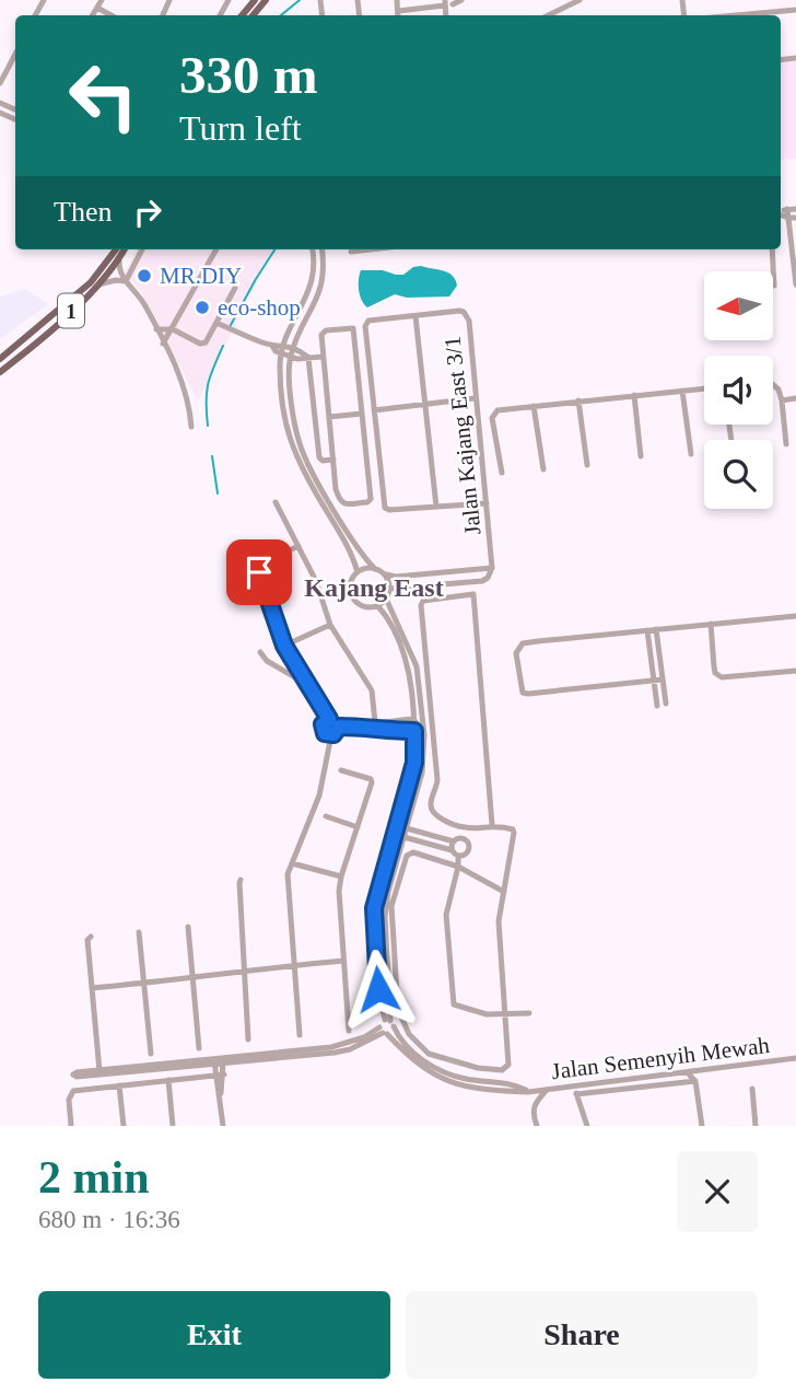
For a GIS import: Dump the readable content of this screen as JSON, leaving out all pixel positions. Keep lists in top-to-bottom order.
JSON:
{
  "streets": {
    "main road": ["1"],
    "street": ["Jalan Kajang East 3/1", "Jalan Semenyih Mewah"]
  },
  "districts": ["Kajang East"],
  "places": ["MR.DIY", "eco-shop"],
  "north": "left",
  "page": {
    "turn": ["330 m", "Turn left"],
    "then": "Then",
    "heading": ["2 min", "680 m · 16:36"],
    "buttons": ["Exit", "Share"]
  }
}
